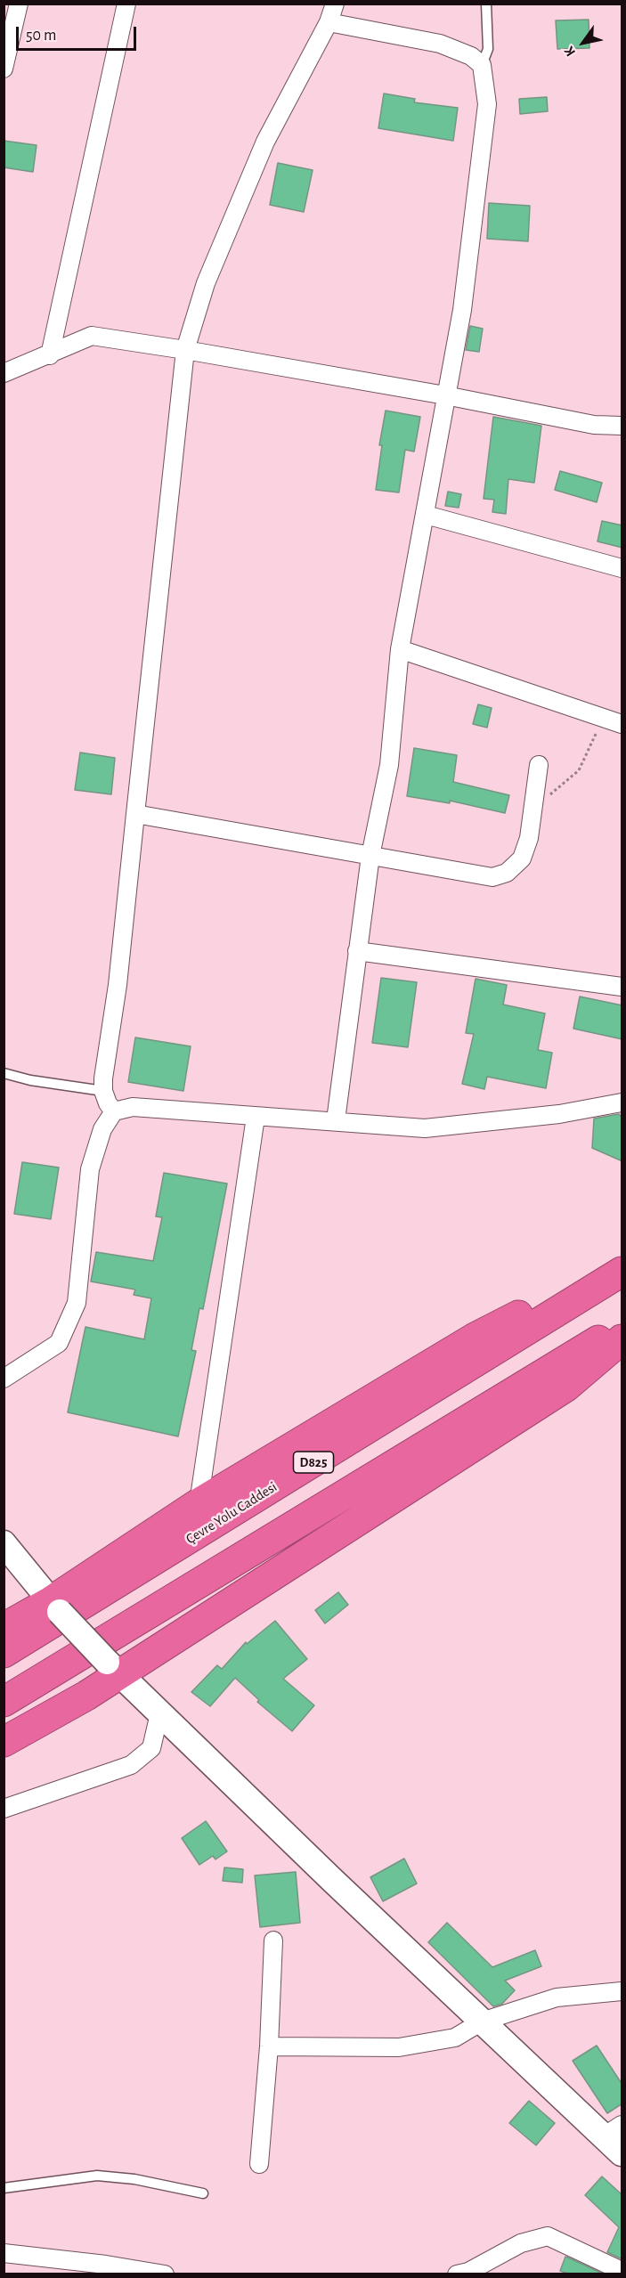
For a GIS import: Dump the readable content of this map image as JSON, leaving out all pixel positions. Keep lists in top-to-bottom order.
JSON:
{
  "streets": {
    "highway": ["D825", "Çevre Yolu Caddesi"]
  },
  "scale_bar": "50 m",
  "north": "bottom left"
}
